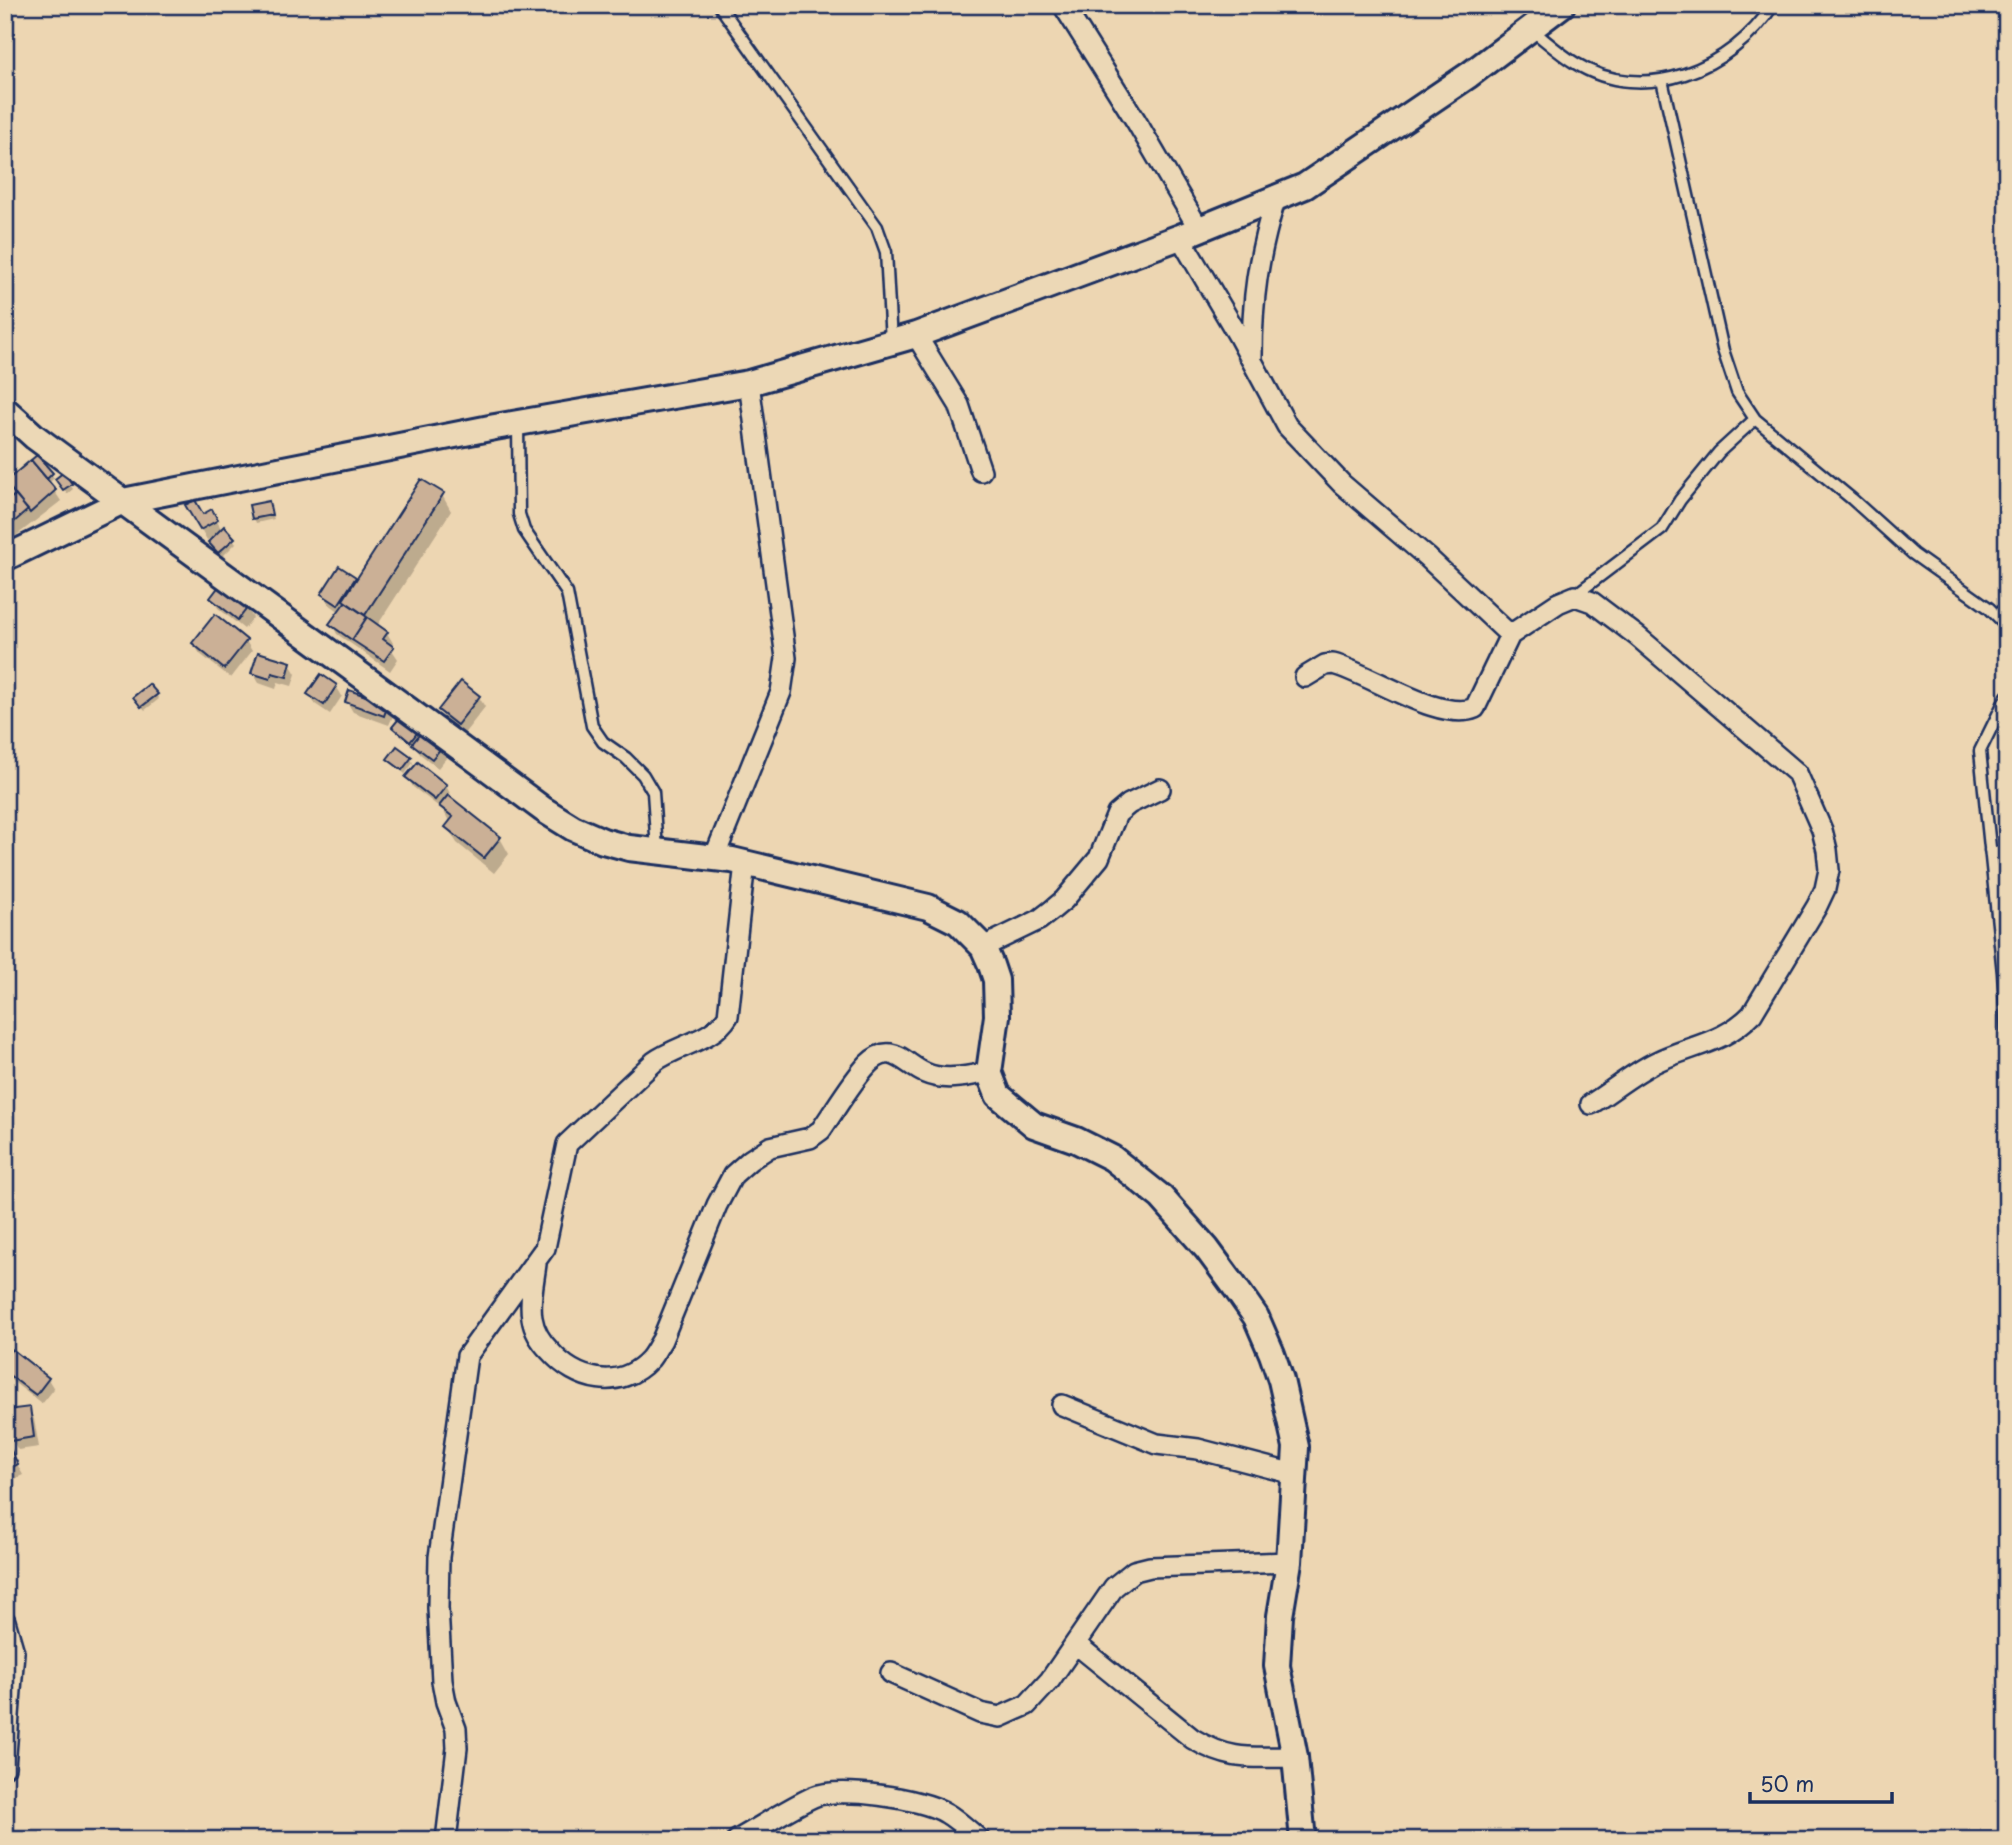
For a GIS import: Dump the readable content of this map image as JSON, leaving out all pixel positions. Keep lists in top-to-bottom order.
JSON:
{
  "scale_bar": "50 m"
}
